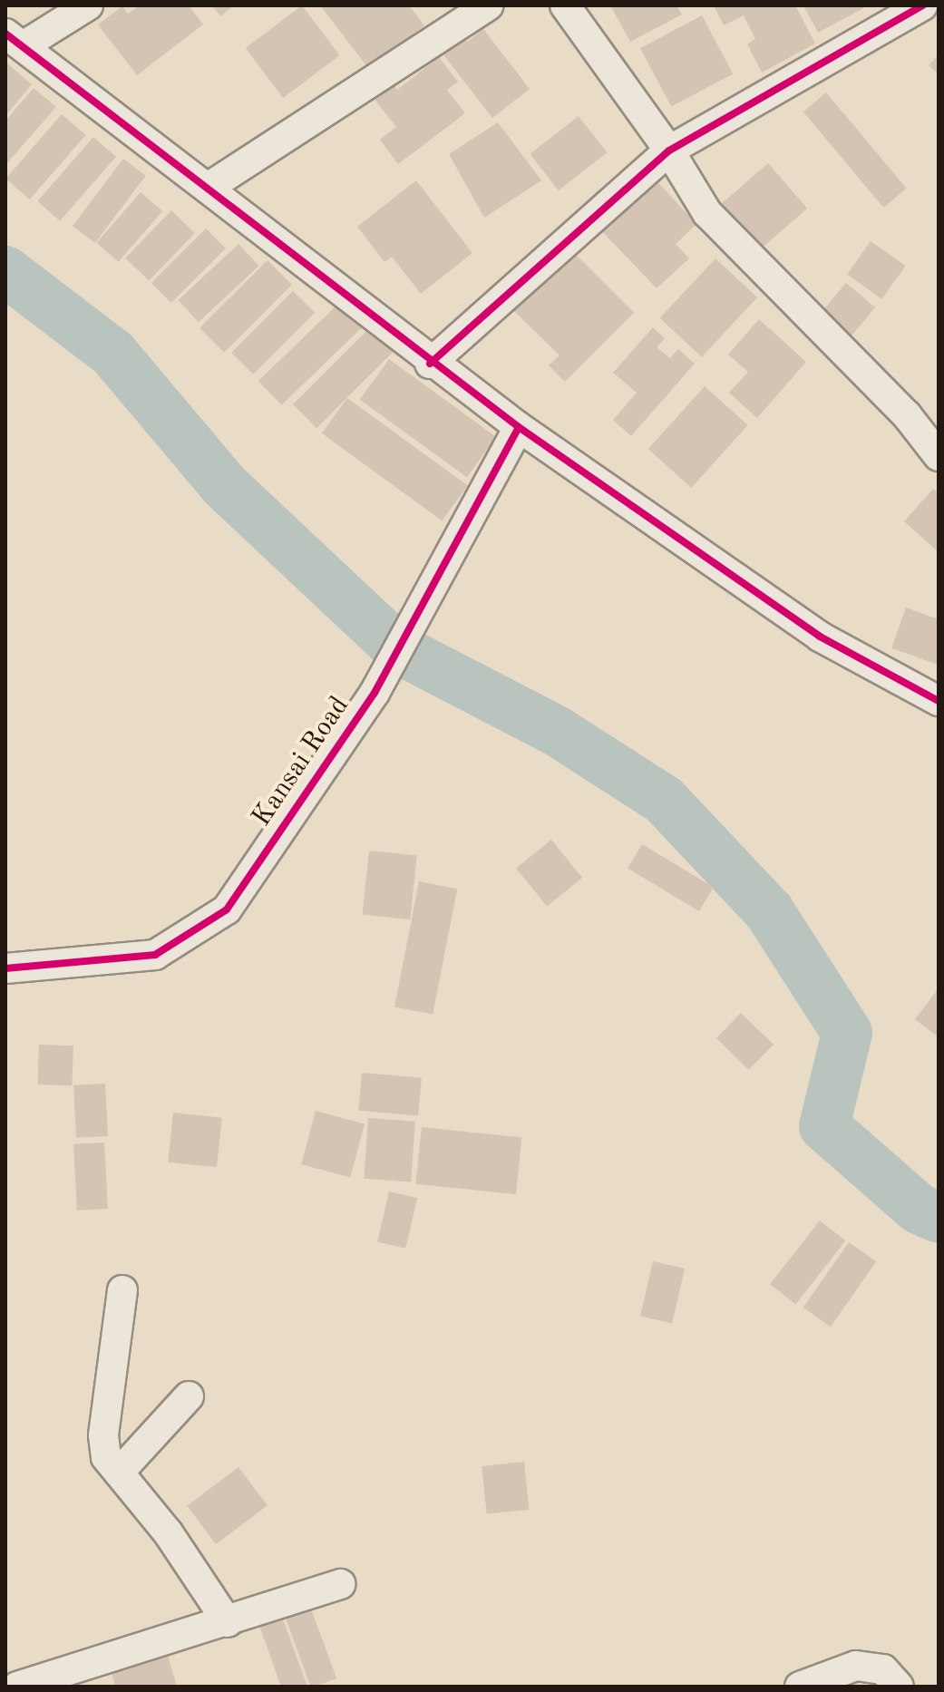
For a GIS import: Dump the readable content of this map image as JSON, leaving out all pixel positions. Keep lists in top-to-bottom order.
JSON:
{
  "streets": {
    "street": ["Kansai Road"]
  }
}
